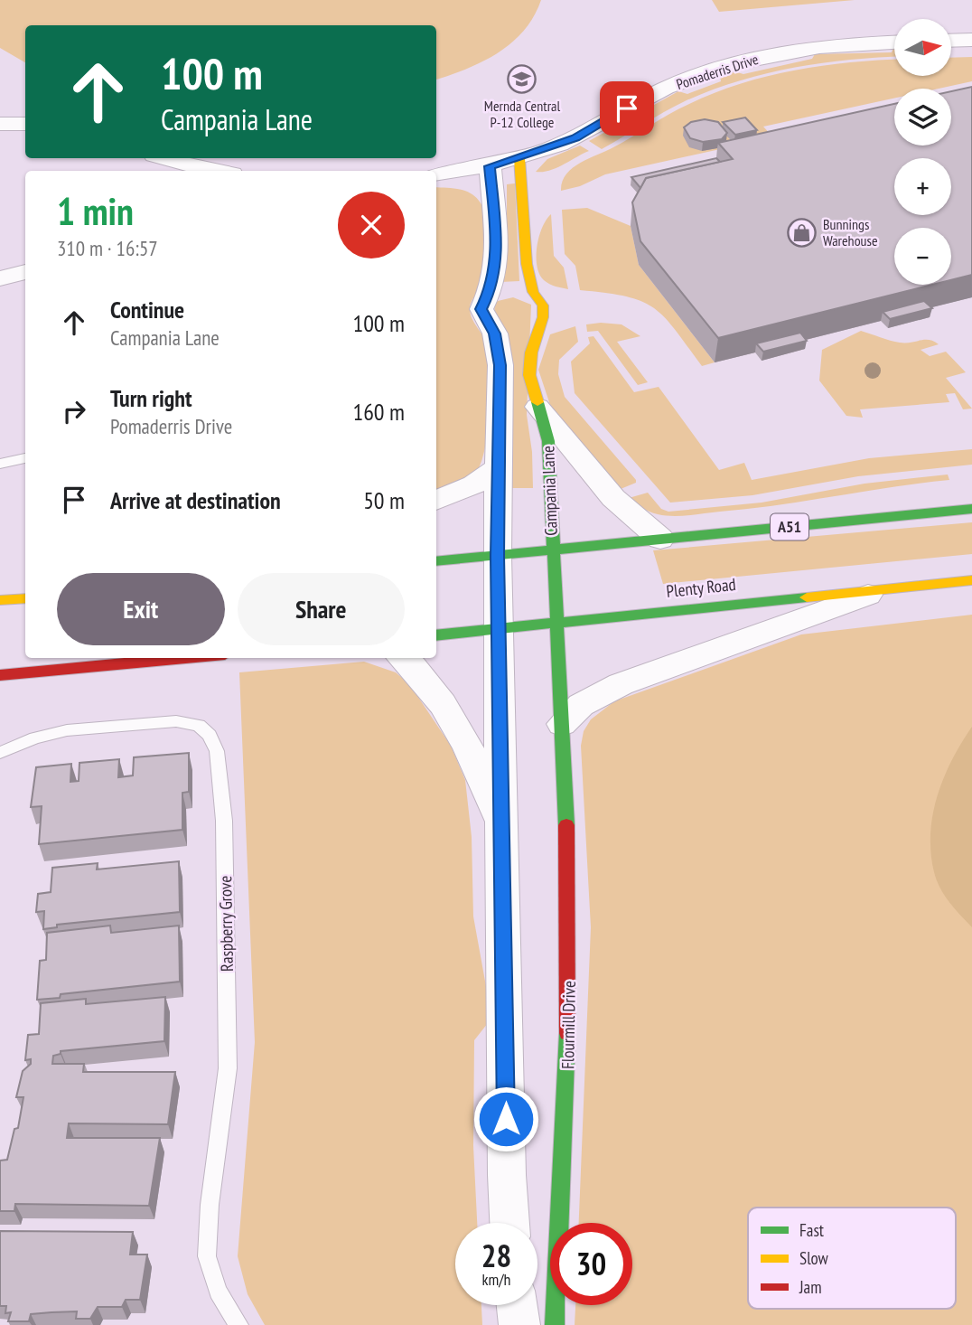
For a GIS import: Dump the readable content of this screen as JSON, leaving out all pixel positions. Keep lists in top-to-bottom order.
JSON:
{
  "streets": {
    "main road": [
      "Campania Lane",
      "A51",
      "Plenty Road",
      "Flourmill Drive"
    ],
    "street": ["Pomaderris Drive"],
    "lane": ["Raspberry Grove"]
  },
  "crossings": [
    ["Pomaderris Drive", "Campania Lane"],
    ["Campania Lane", "A51"],
    ["Campania Lane", "Plenty Road"],
    ["Campania Lane", "Flourmill Drive"],
    ["Plenty Road", "Flourmill Drive"]
  ],
  "places": {
    "school or university": ["Mernda Central P-12 College"],
    "shop": ["Bunnings Warehouse"]
  },
  "legend": ["Fast", "Slow", "Jam"],
  "north": "right",
  "page": {
    "map_buttons": ["+", "−"],
    "turn": ["100 m", "Campania Lane"],
    "heading": ["1 min", "310 m · 16:57"],
    "list": [
      {
        "name": "Continue",
        "note": "Campania Lane",
        "value": "100 m"
      },
      {
        "name": "Turn right",
        "note": "Pomaderris Drive",
        "value": "160 m"
      },
      {
        "name": "Arrive at destination",
        "value": "50 m"
      }
    ],
    "buttons": ["Exit", "Share"],
    "speed": "28 km/h",
    "limit": "30"
  }
}
